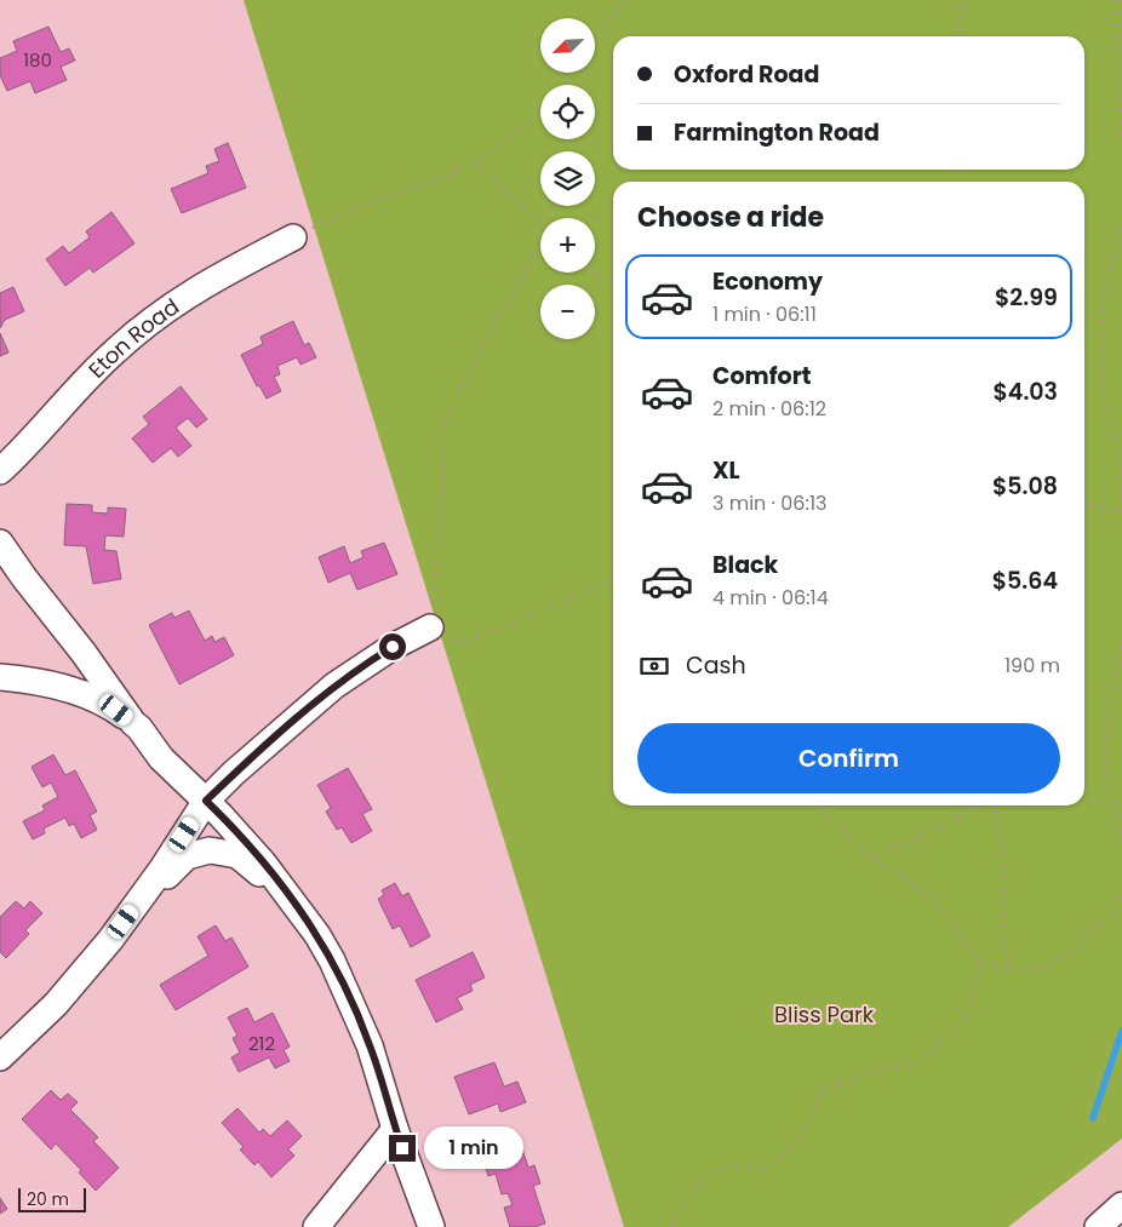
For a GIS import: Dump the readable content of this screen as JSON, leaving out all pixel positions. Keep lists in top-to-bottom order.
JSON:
{
  "streets": {
    "street": ["Eton Road"]
  },
  "parks": ["Bliss Park"],
  "house_numbers": ["180", "212"],
  "scale_bar": "20 m",
  "north": "bottom left",
  "page": {
    "map_buttons": ["+", "−"],
    "banner": ["Oxford Road", "Farmington Road"],
    "heading": "Choose a ride",
    "list": [
      {
        "name": "Economy",
        "note": "1 min · 06:11",
        "value": "$2.99"
      },
      {
        "name": "Comfort",
        "note": "2 min · 06:12",
        "value": "$4.03"
      },
      {
        "name": "XL",
        "note": "3 min · 06:13",
        "value": "$5.08"
      },
      {
        "name": "Black",
        "note": "4 min · 06:14",
        "value": "$5.64"
      }
    ],
    "pay": ["Cash", "190 m"],
    "buttons": "Confirm",
    "bubble": "1 min",
    "scale": "20 m"
  }
}
